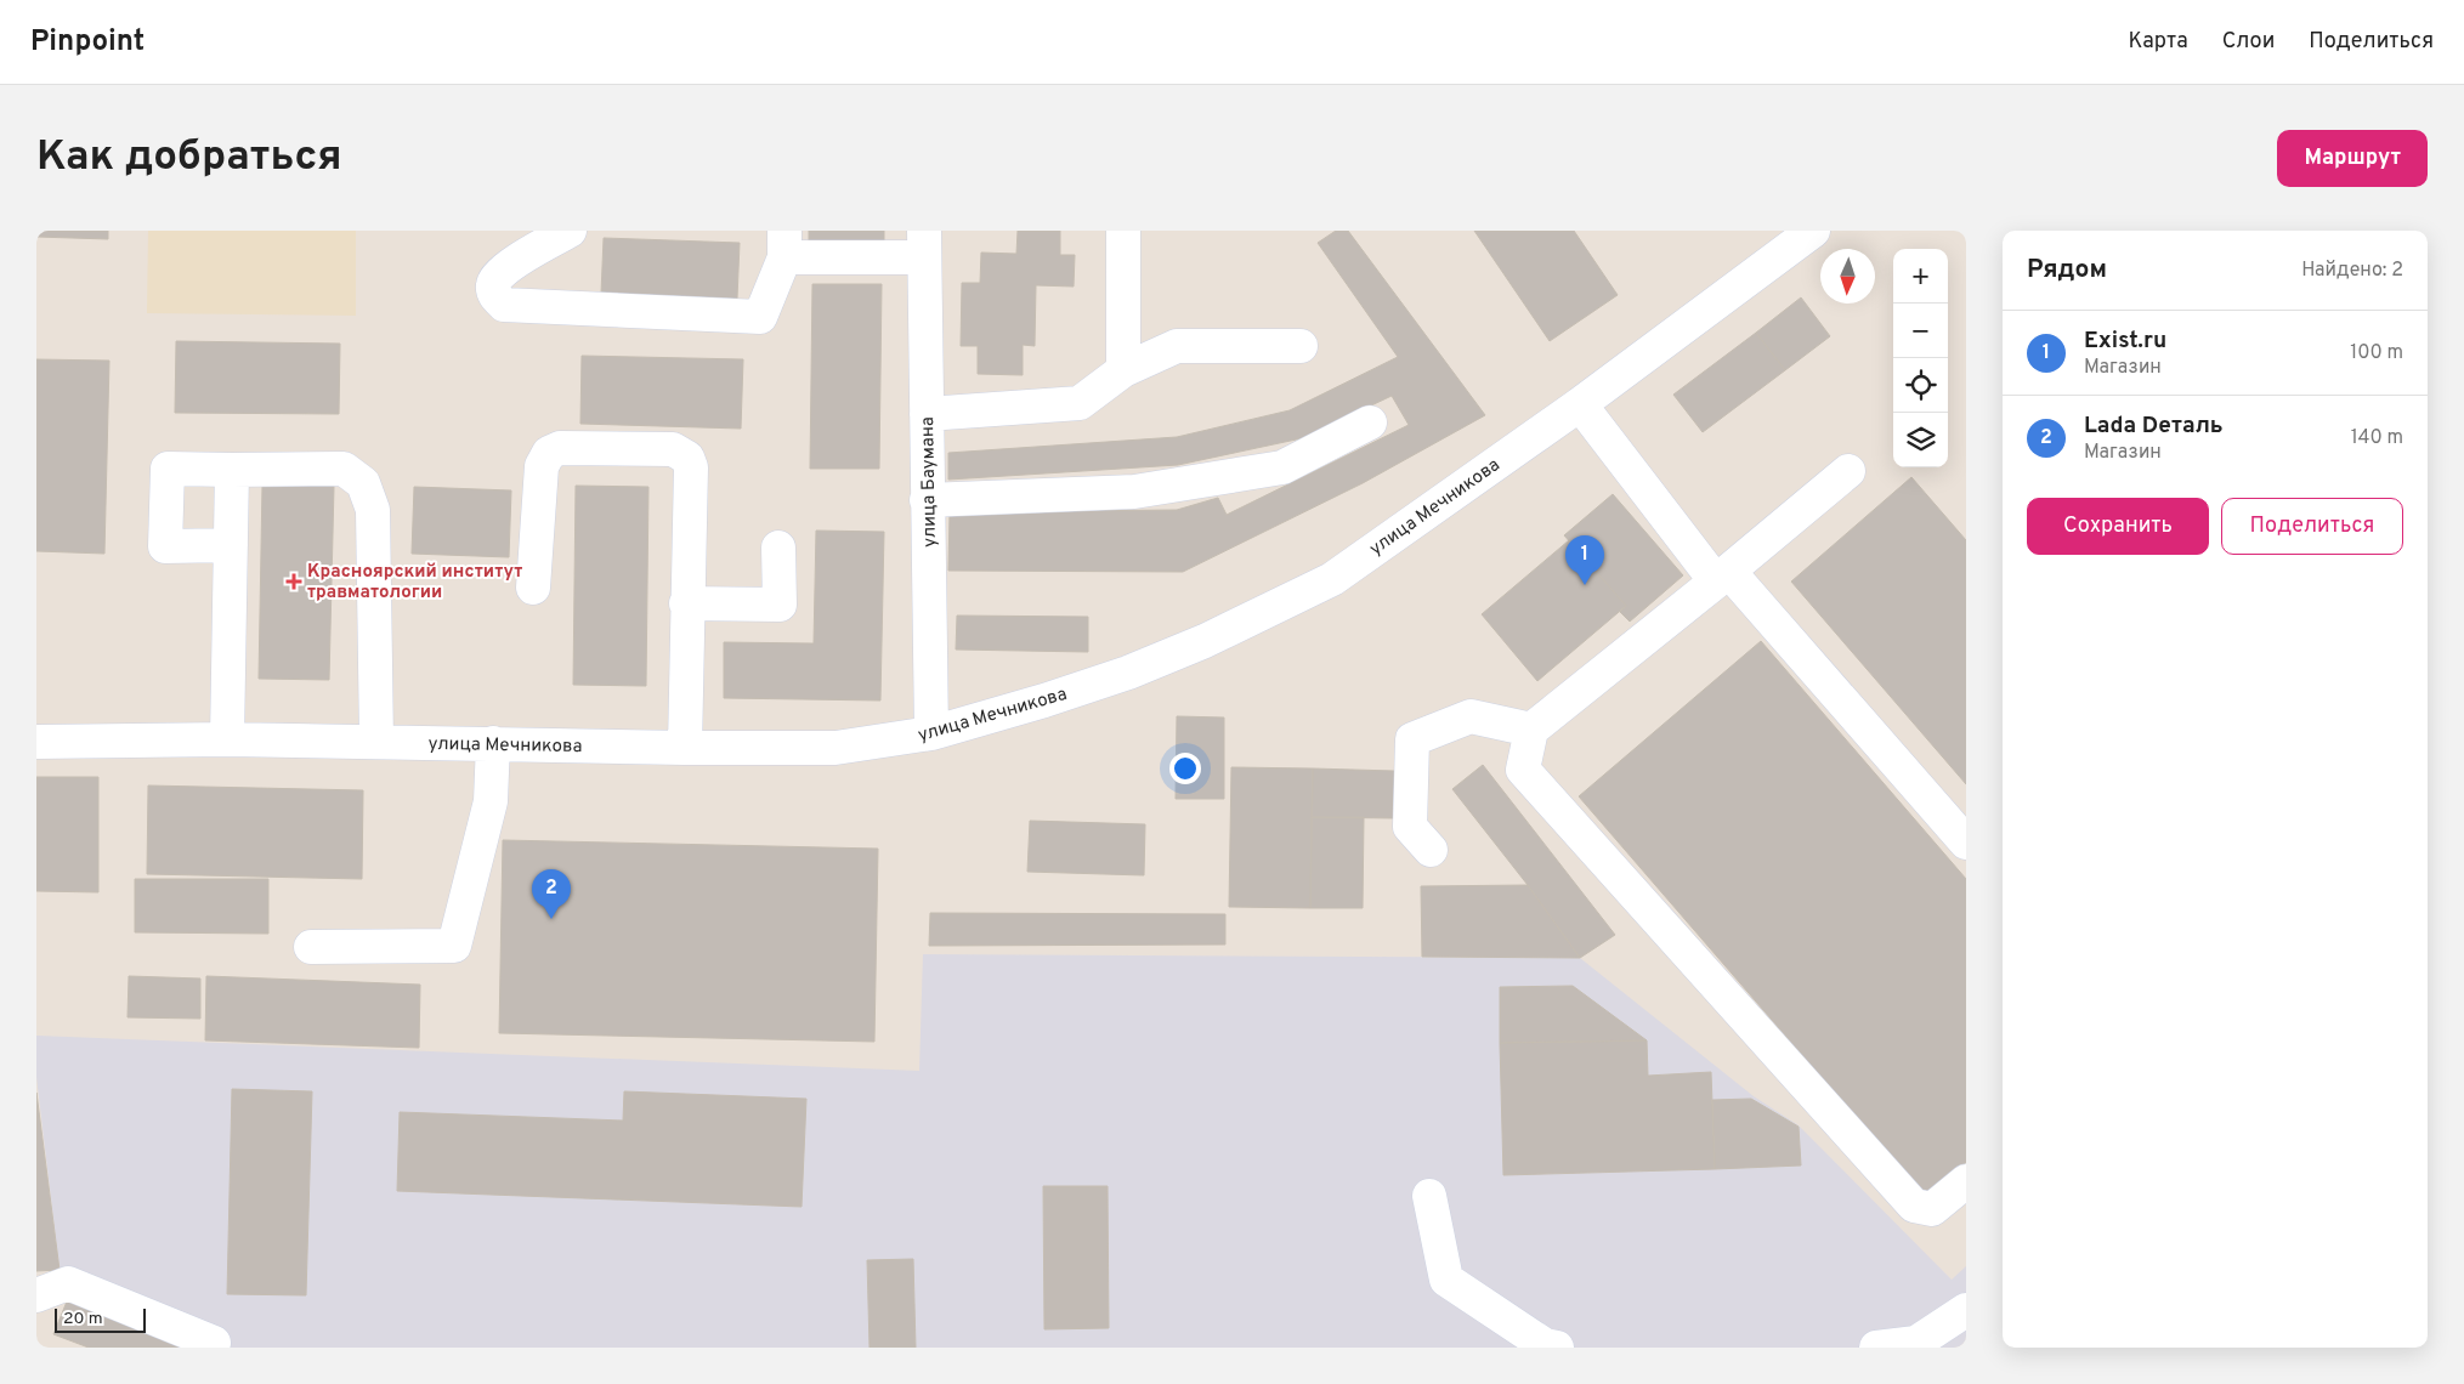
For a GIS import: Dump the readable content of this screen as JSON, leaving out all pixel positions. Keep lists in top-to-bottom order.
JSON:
{
  "streets": {
    "street": ["улица Баумана", "улица Мечникова"]
  },
  "crossings": [
    ["улица Баумана", "улица Мечникова"]
  ],
  "places": {
    "health": ["Красноярский институт травматологии"]
  },
  "scale_bar": "20 m",
  "north": "bottom",
  "page": {
    "header": "Pinpoint",
    "nav": ["Карта", "Слои", "Поделиться"],
    "buttons": [
      "Маршрут",
      ["Сохранить", "Поделиться"]
    ],
    "title": "Как добраться",
    "heading": ["Рядом", "Найдено: 2"],
    "map_buttons": ["+", "−"],
    "list": [
      {
        "mark": "1",
        "name": "Exist.ru",
        "note": "Магазин",
        "value": "100 m"
      },
      {
        "mark": "2",
        "name": "Lada Dеталь",
        "note": "Магазин",
        "value": "140 m"
      }
    ],
    "pins": ["1", "2"],
    "scale": "20 m"
  }
}
